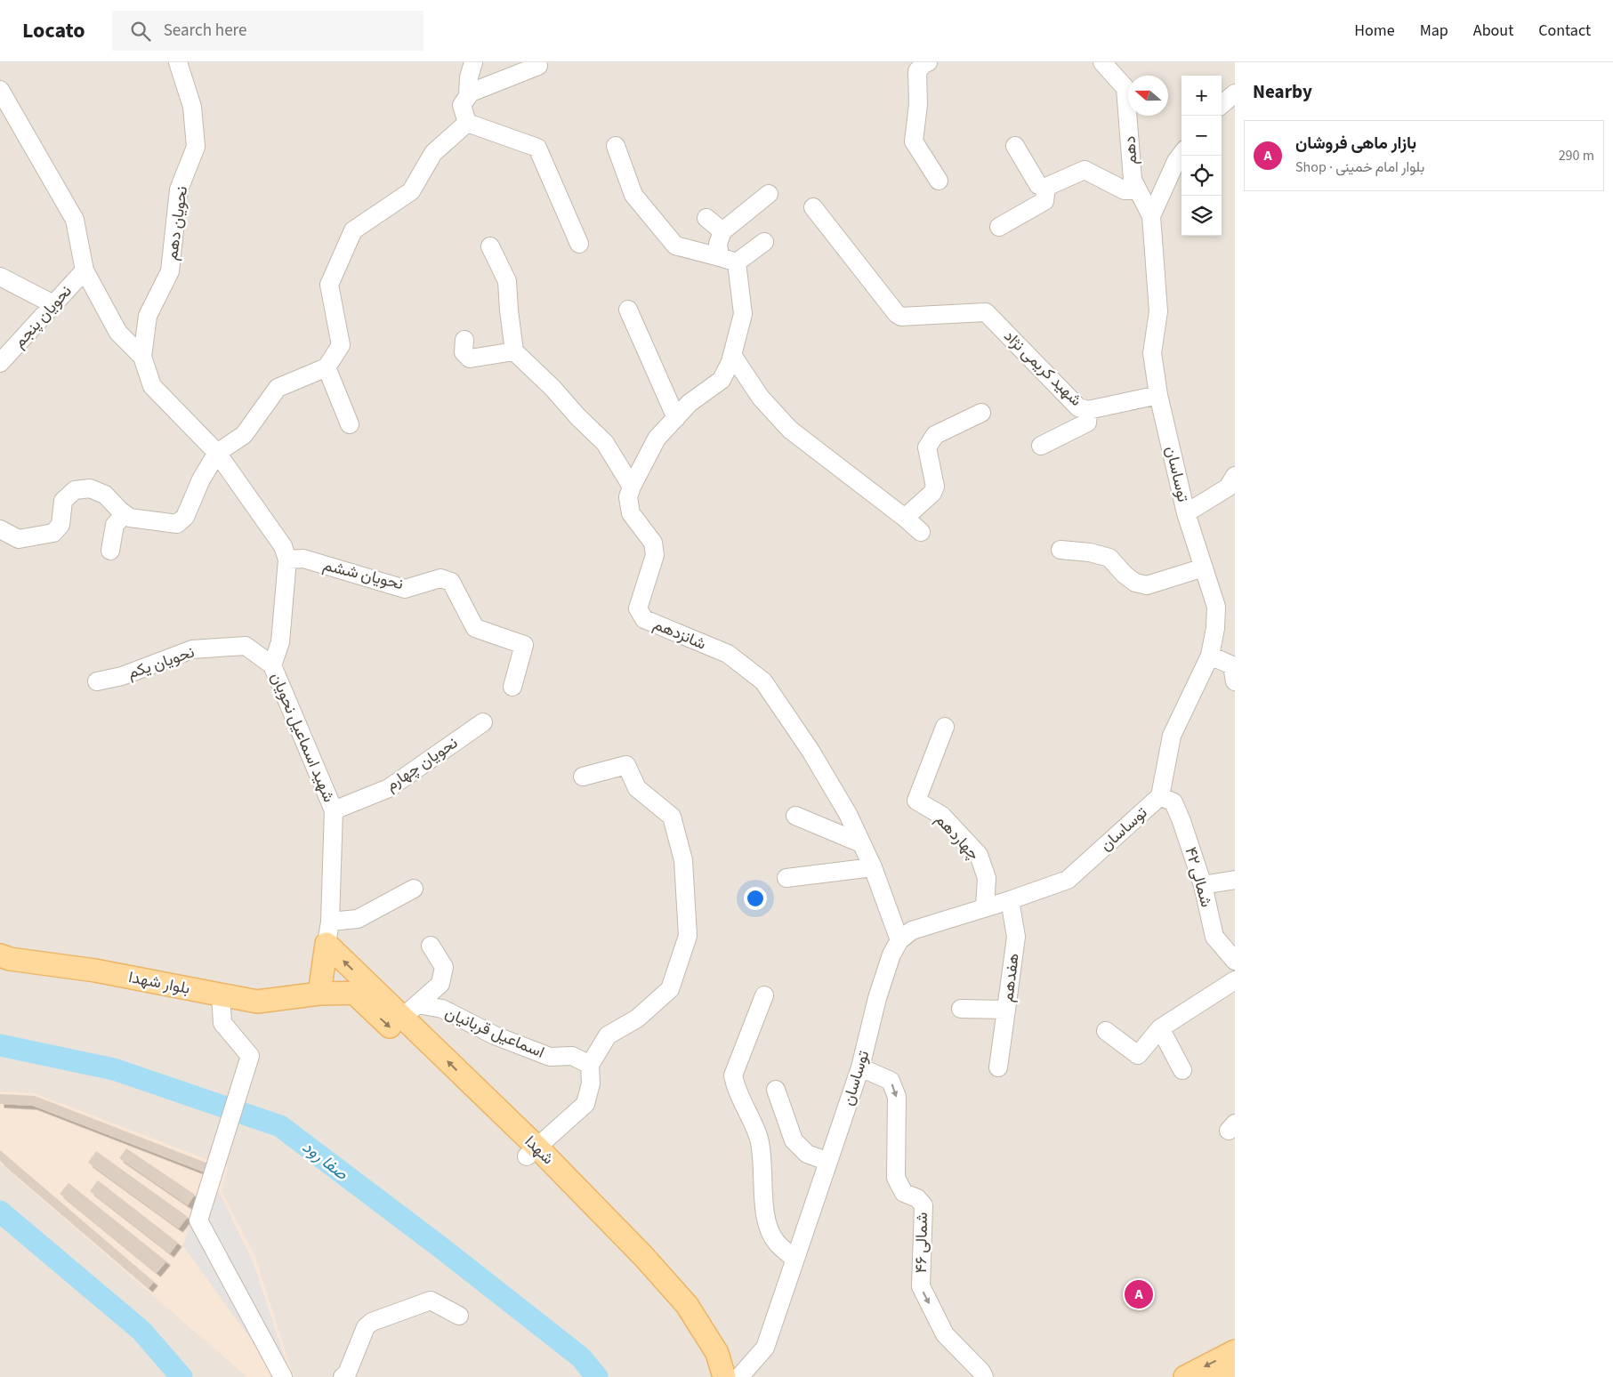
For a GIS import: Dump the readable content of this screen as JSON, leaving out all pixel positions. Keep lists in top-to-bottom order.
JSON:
{
  "streets": {
    "main road": ["شهید اسماعیل نحویان", "بلوار شهدا", "شهدا"],
    "street": [
      "دهم",
      "نحویان دهم",
      "نحویان پنجم",
      "شهید کریمی نژاد",
      "توساسان",
      "نحویان ششم",
      "شانزدهم",
      "نحویان یکم",
      "نحویان چهارم",
      "چهاردهم",
      "شمالی ۴۲",
      "هفدهم",
      "اسماعیل قربانیان",
      "شمالی ۴۶"
    ]
  },
  "crossings": [
    ["دهم", "توساسان"],
    ["نحویان دهم", "شهید اسماعیل نحویان"],
    ["نحویان پنجم", "شهید اسماعیل نحویان"],
    ["شهید کریمی نژاد", "توساسان"],
    ["توساسان", "شانزدهم"],
    ["توساسان", "چهاردهم"],
    ["توساسان", "شمالی ۴۲"],
    ["توساسان", "هفدهم"],
    ["توساسان", "شمالی ۴۶"],
    ["نحویان ششم", "شهید اسماعیل نحویان"],
    ["نحویان یکم", "شهید اسماعیل نحویان"],
    ["شهید اسماعیل نحویان", "نحویان چهارم"],
    ["شهید اسماعیل نحویان", "بلوار شهدا"],
    ["شهید اسماعیل نحویان", "شهدا"],
    ["بلوار شهدا", "شهدا"],
    ["اسماعیل قربانیان", "شهدا"]
  ],
  "one_way": ["شمالی ۴۶"],
  "water": ["صفا رود"],
  "north": "left",
  "page": {
    "header": "Locato",
    "search": "Search here",
    "nav": [
      "Home",
      "Map",
      "About",
      "Contact"
    ],
    "heading": "Nearby",
    "map_buttons": ["+", "−"],
    "list": [
      {
        "mark": "A",
        "name": "بازار ماهی فروشان",
        "note": "Shop · بلوار امام خمینی",
        "value": "290 m"
      }
    ],
    "pins": "A"
  }
}
